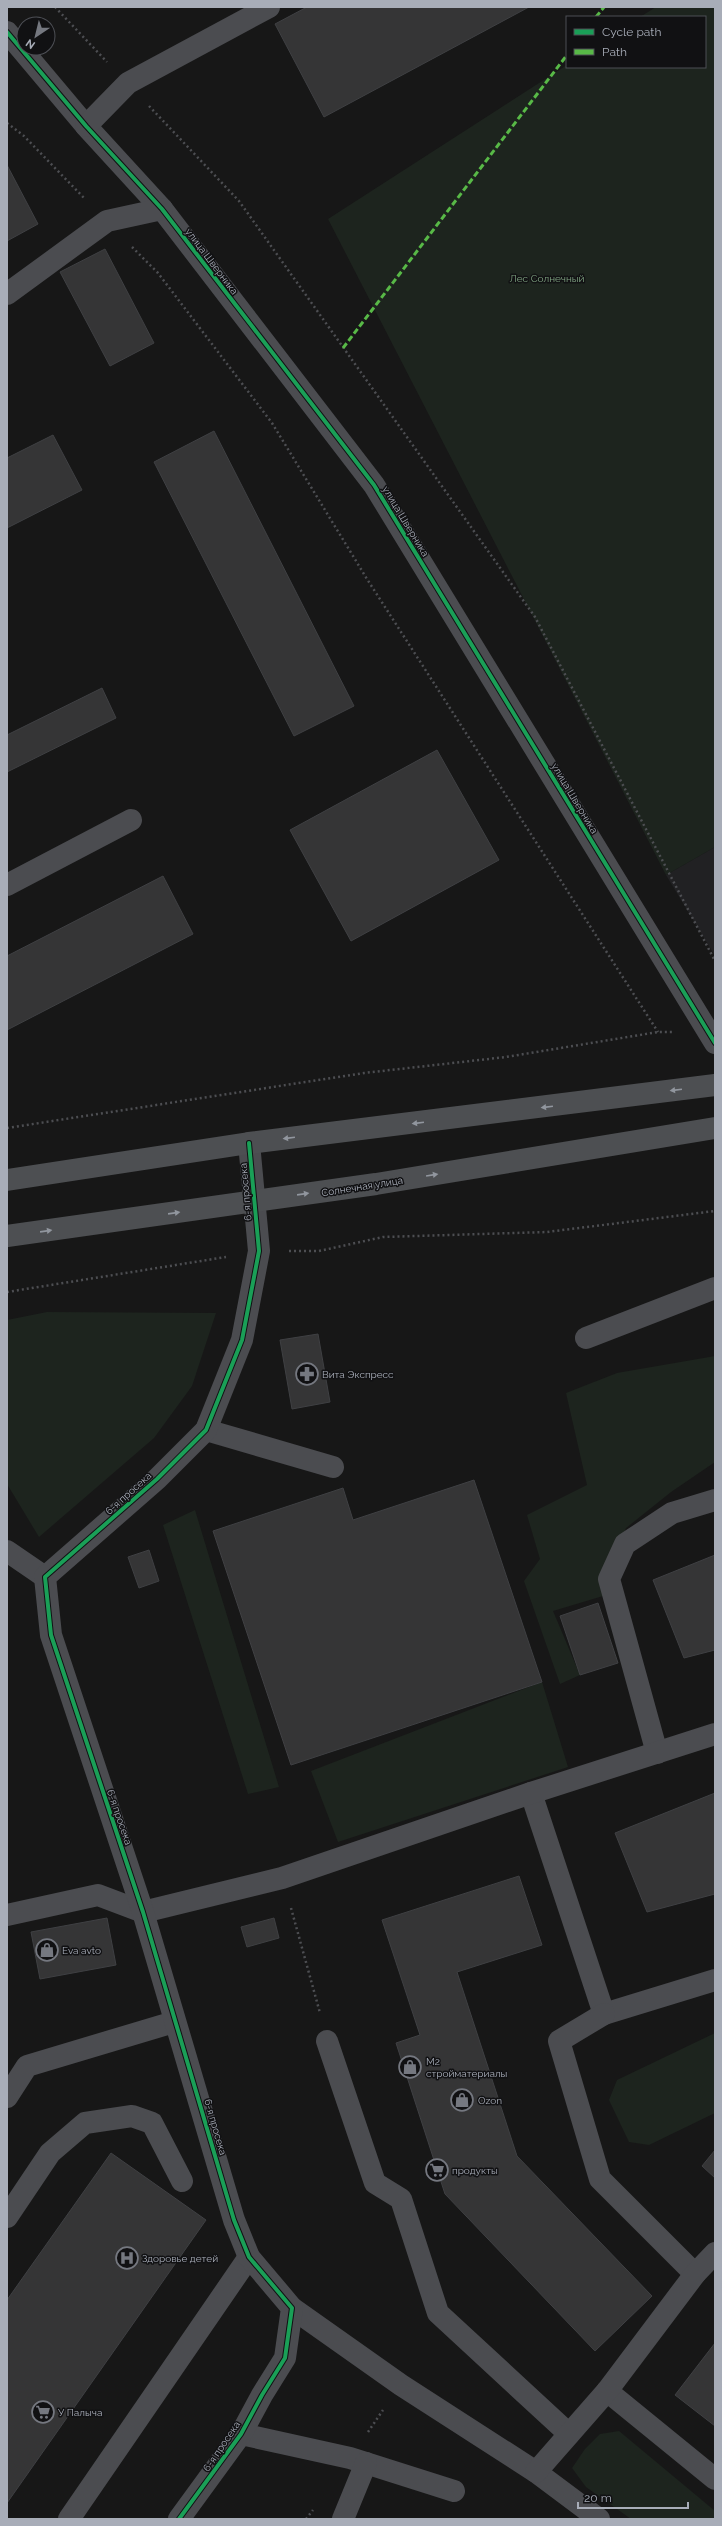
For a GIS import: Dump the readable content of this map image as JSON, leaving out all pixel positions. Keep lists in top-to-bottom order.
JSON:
{
  "streets": {
    "main road": ["Солнечная улица"],
    "street": ["улица Шверника", "6-я просека"]
  },
  "crossings": [
    ["Солнечная улица", "6-я просека"]
  ],
  "parks": ["Лес Солнечный"],
  "places": {
    "pharmacy": ["Вита Экспресс"],
    "shop": ["Eva avto", "М2 стройматериалы", "Ozon"],
    "supermarket": ["продукты", "У Палыча"],
    "hospital": ["Здоровье детей"]
  },
  "legend": ["Cycle path", "Path"],
  "scale_bar": "20 m",
  "north": "bottom left"
}
